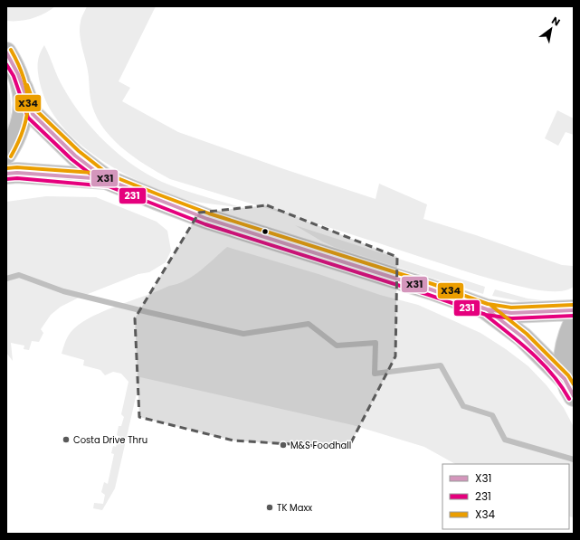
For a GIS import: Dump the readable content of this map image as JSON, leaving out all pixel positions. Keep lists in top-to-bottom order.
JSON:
{
  "places": ["Costa Drive Thru", "M&S Foodhall", "TK Maxx"],
  "lines": ["transit line X34", "transit line X31", "transit line 231"],
  "legend": ["X31", "231", "X34"],
  "north": "top right"
}
